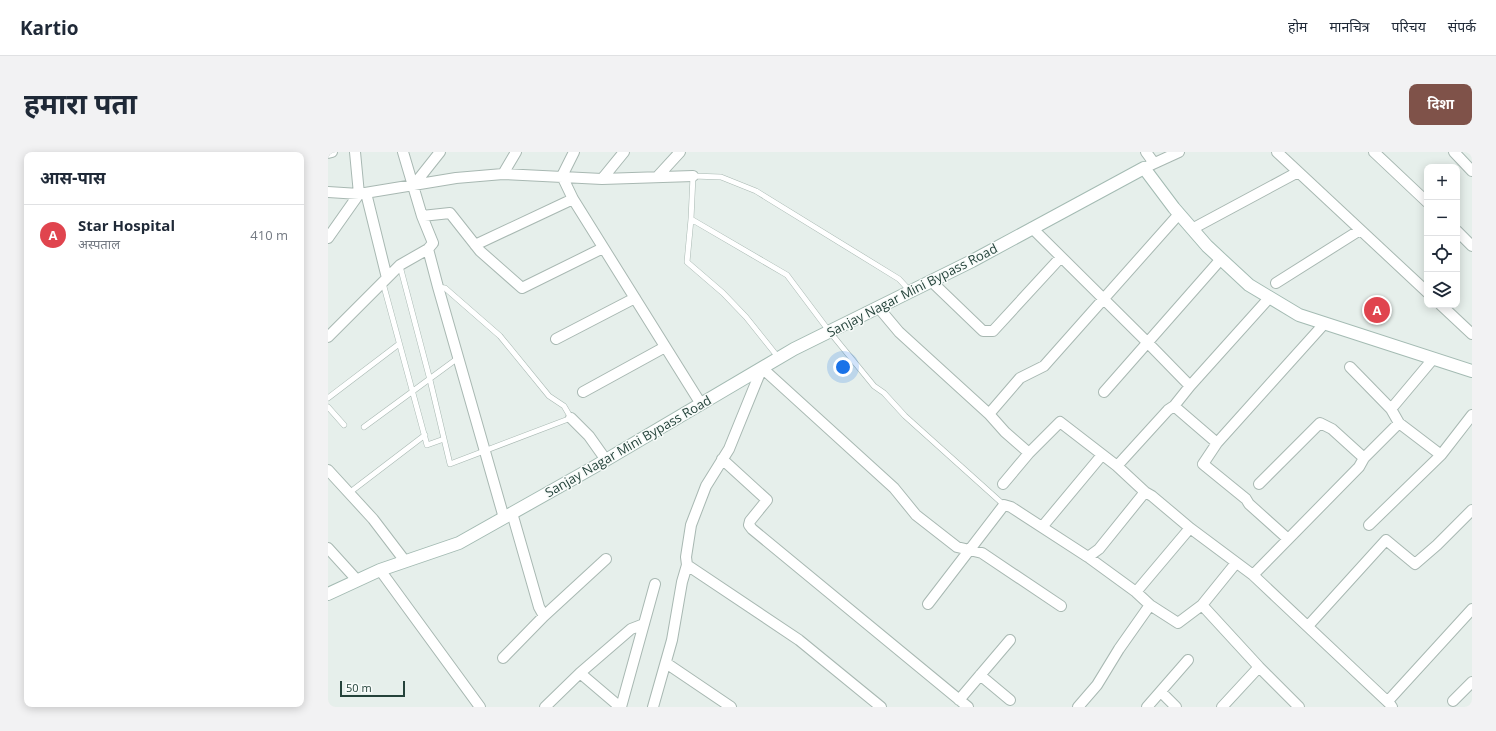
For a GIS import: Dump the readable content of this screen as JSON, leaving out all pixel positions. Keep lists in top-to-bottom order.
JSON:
{
  "streets": {
    "street": ["Sanjay Nagar Mini Bypass Road"]
  },
  "scale_bar": "50 m",
  "page": {
    "header": "Kartio",
    "nav": [
      "होम",
      "मानचित्र",
      "परिचय",
      "संपर्क"
    ],
    "title": "हमारा पता",
    "buttons": "दिशा",
    "heading": "आस-पास",
    "map_buttons": ["+", "−"],
    "list": [
      {
        "mark": "A",
        "name": "Star Hospital",
        "note": "अस्पताल",
        "value": "410 m"
      }
    ],
    "pins": "A",
    "scale": "50 m"
  }
}
